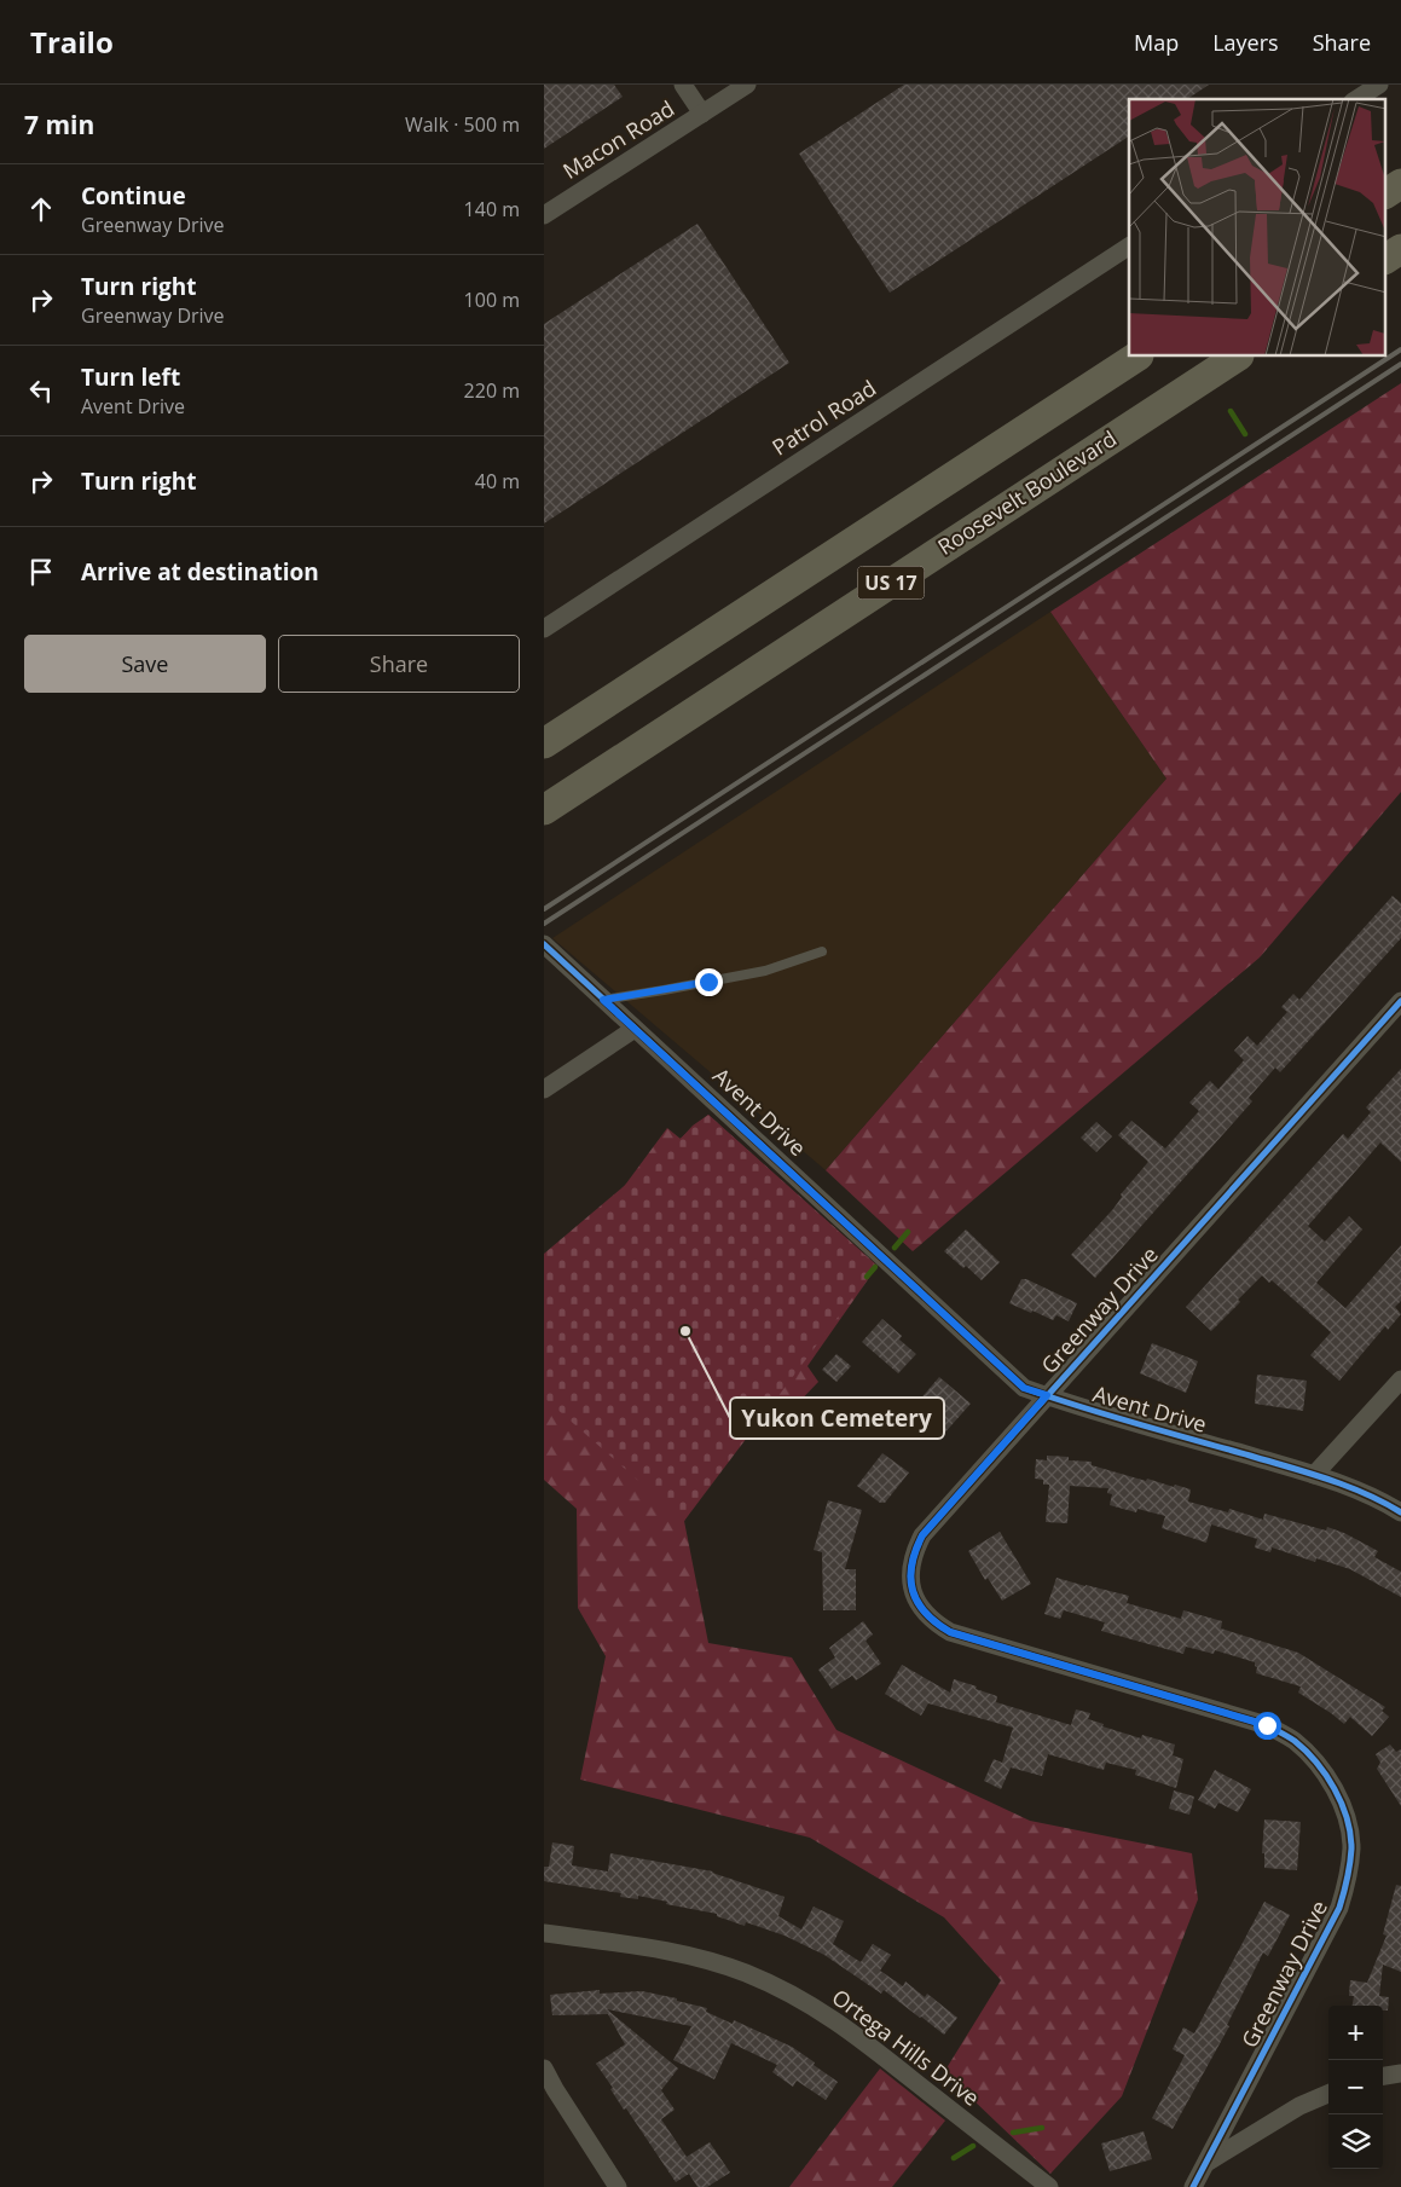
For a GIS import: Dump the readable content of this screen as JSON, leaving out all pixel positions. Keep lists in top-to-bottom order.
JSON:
{
  "streets": {
    "highway": ["Roosevelt Boulevard", "US 17"],
    "street": [
      "Macon Road",
      "Patrol Road",
      "Avent Drive",
      "Greenway Drive",
      "Ortega Hills Drive"
    ]
  },
  "crossings": [
    ["Avent Drive", "Greenway Drive"]
  ],
  "places": ["Yukon Cemetery"],
  "page": {
    "header": "Trailo",
    "nav": ["Map", "Layers", "Share"],
    "heading": ["7 min", "Walk · 500 m"],
    "list": [
      ["Continue", "Greenway Drive", "140 m"],
      ["Turn right", "Greenway Drive", "100 m"],
      ["Turn left", "Avent Drive", "220 m"],
      ["Turn right", "40 m"],
      "Arrive at destination"
    ],
    "buttons": ["Save", "Share"],
    "map_buttons": ["+", "−"]
  }
}
